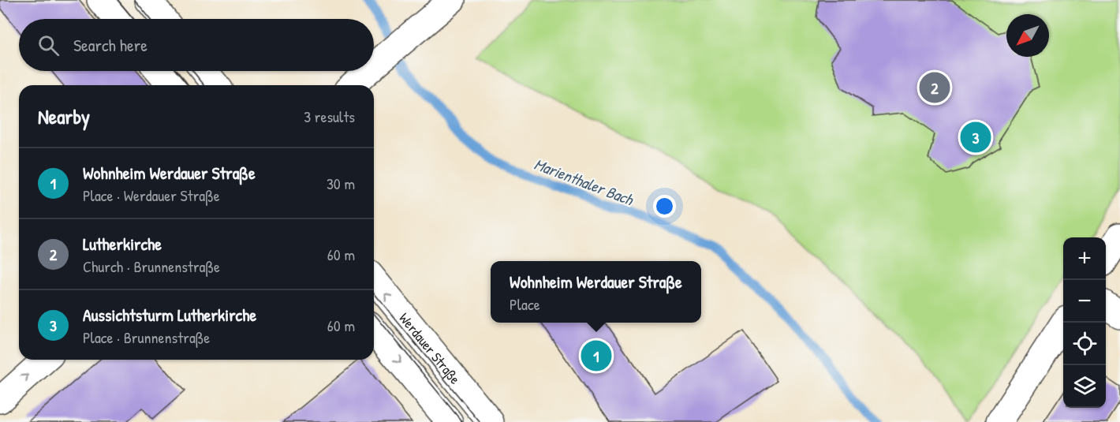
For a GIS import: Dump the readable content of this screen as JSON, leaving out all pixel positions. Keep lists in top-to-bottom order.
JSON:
{
  "streets": {
    "main road": ["Werdauer Straße"]
  },
  "water": ["Marienthaler Bach"],
  "north": "bottom left",
  "page": {
    "search": "Search here",
    "pins": ["2", "3", "1"],
    "heading": ["Nearby", "3 results"],
    "list": [
      {
        "mark": "1",
        "name": "Wohnheim Werdauer Straße",
        "note": "Place · Werdauer Straße",
        "value": "30 m"
      },
      {
        "mark": "2",
        "name": "Lutherkirche",
        "note": "Church · Brunnenstraße",
        "value": "60 m"
      },
      {
        "mark": "3",
        "name": "Aussichtsturm Lutherkirche",
        "note": "Place · Brunnenstraße",
        "value": "60 m"
      }
    ],
    "map_buttons": ["+", "−"],
    "popup": ["Wohnheim Werdauer Straße", "Place"]
  }
}
